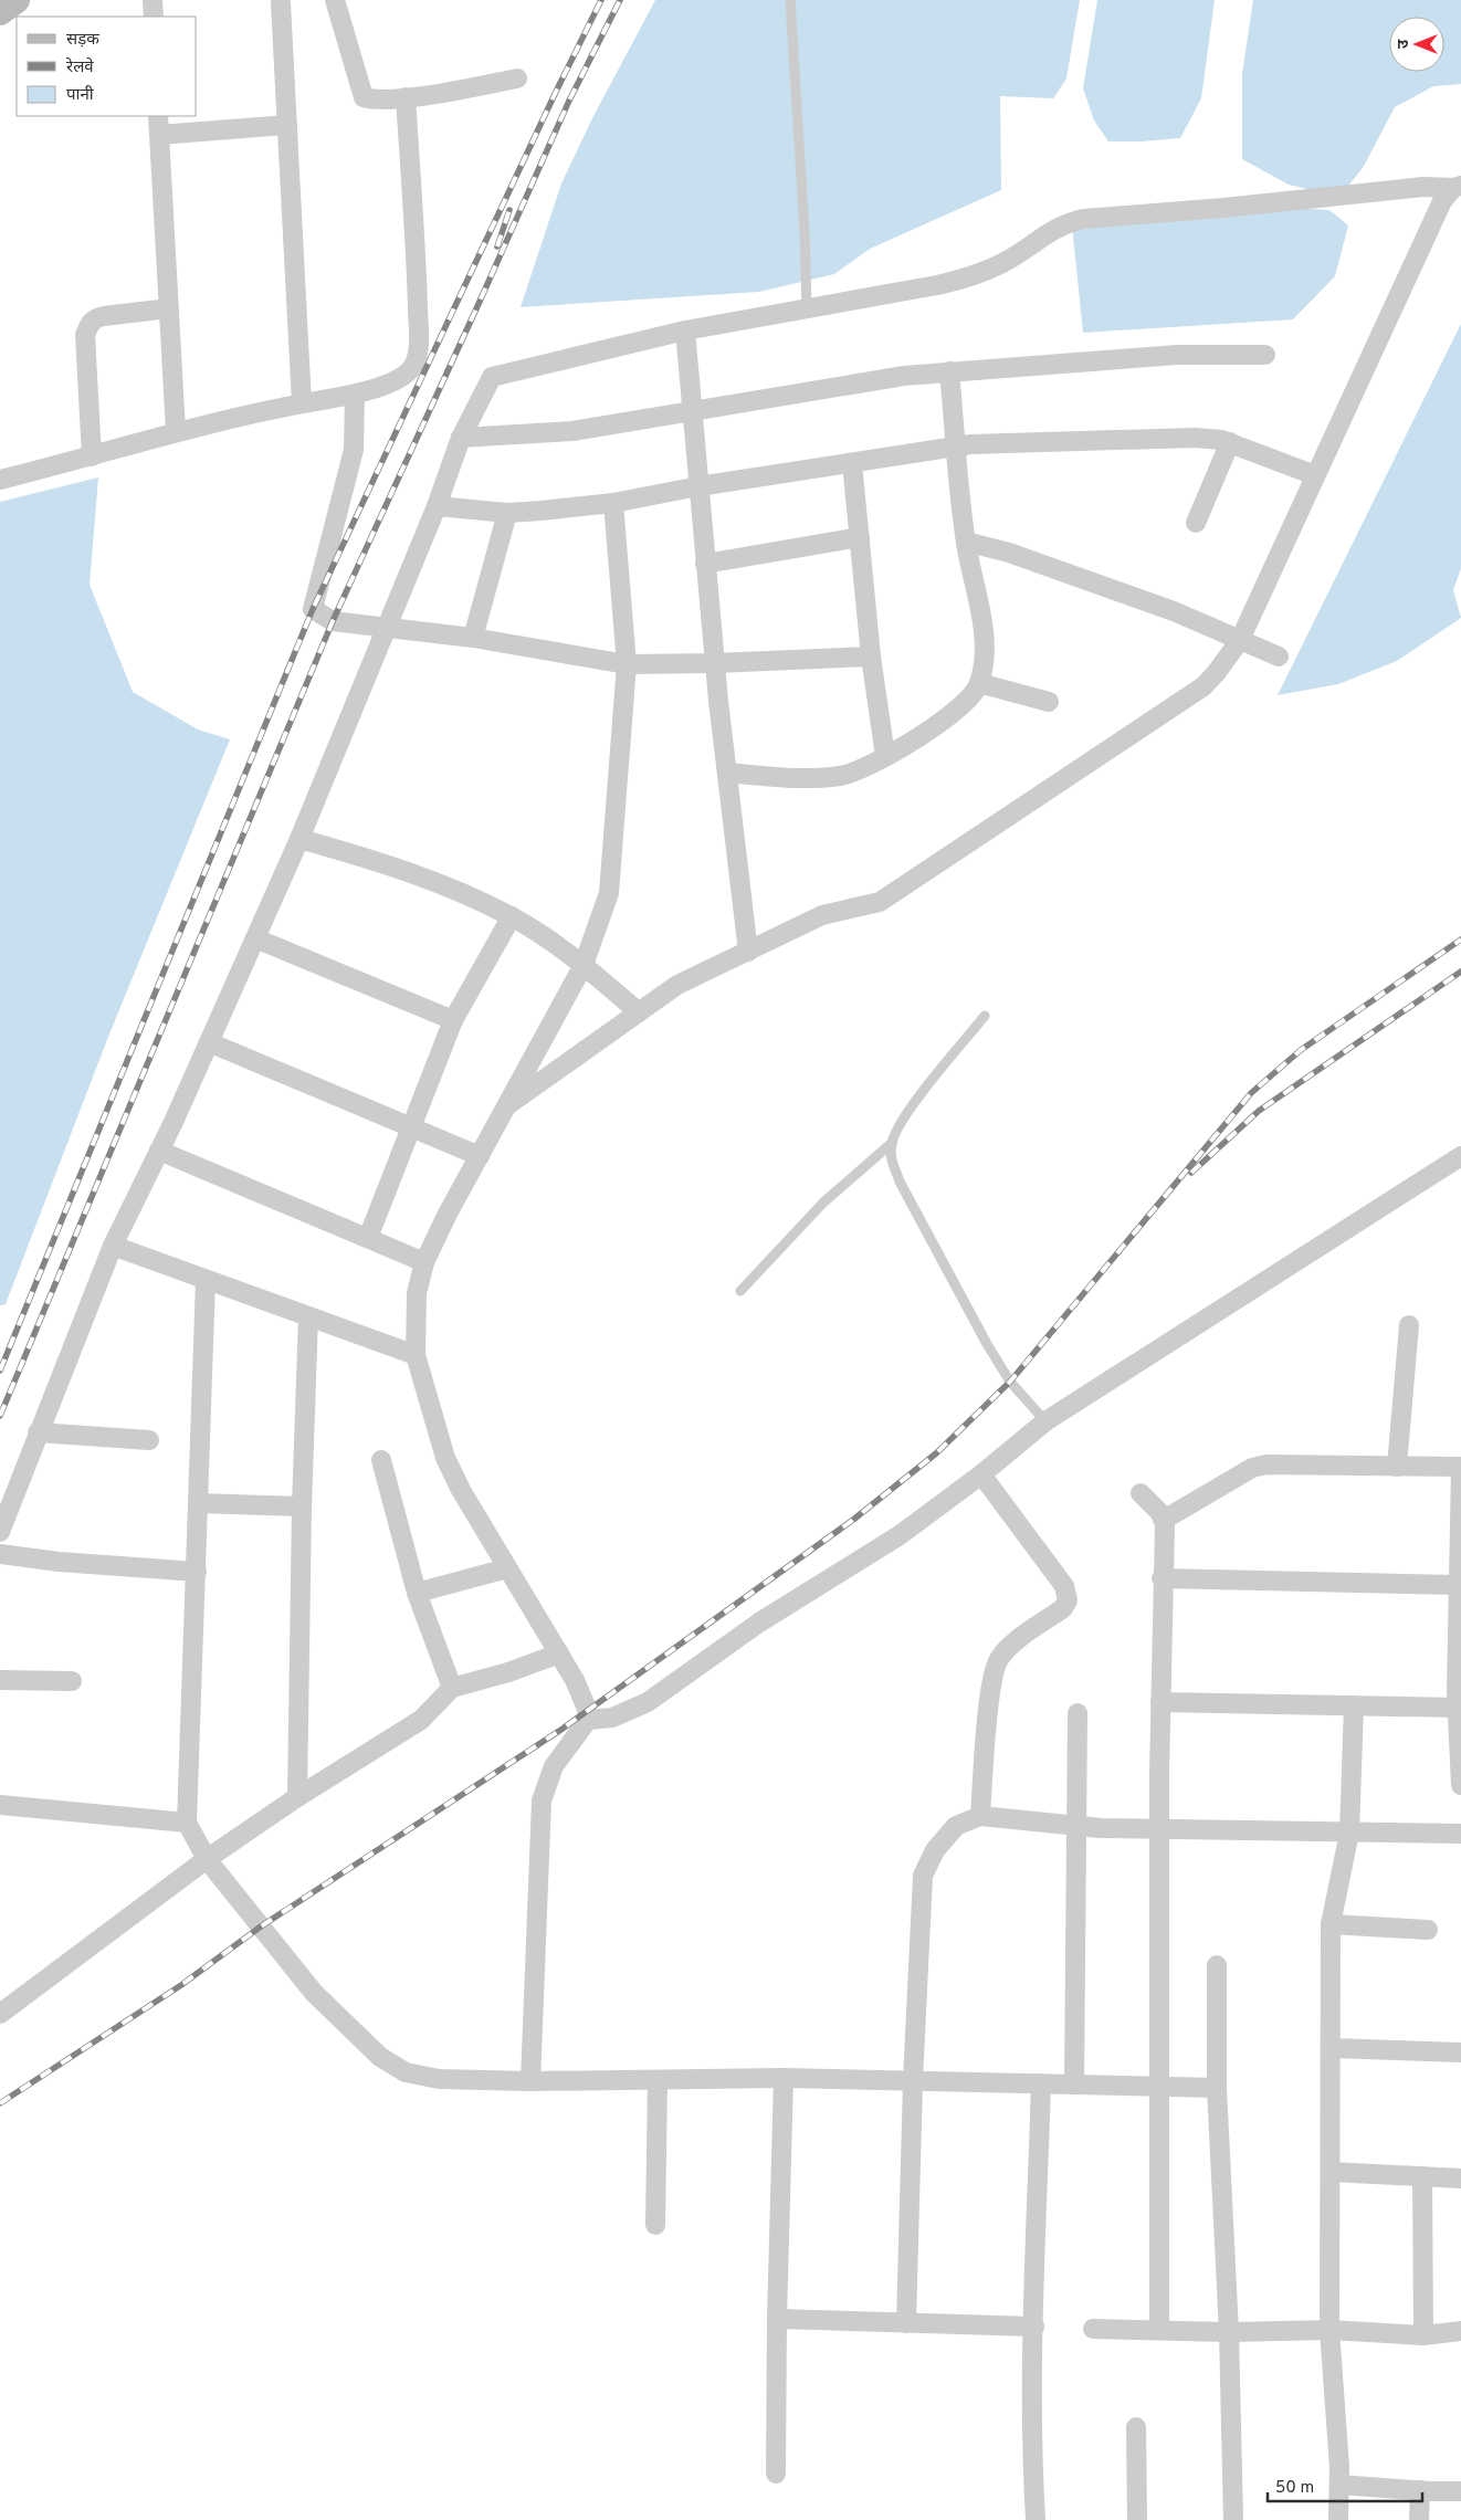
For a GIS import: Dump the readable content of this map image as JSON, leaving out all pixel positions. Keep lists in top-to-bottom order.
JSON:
{
  "legend": ["सड़क", "रेलवे", "पानी"],
  "scale_bar": "50 m",
  "north": "left"
}
